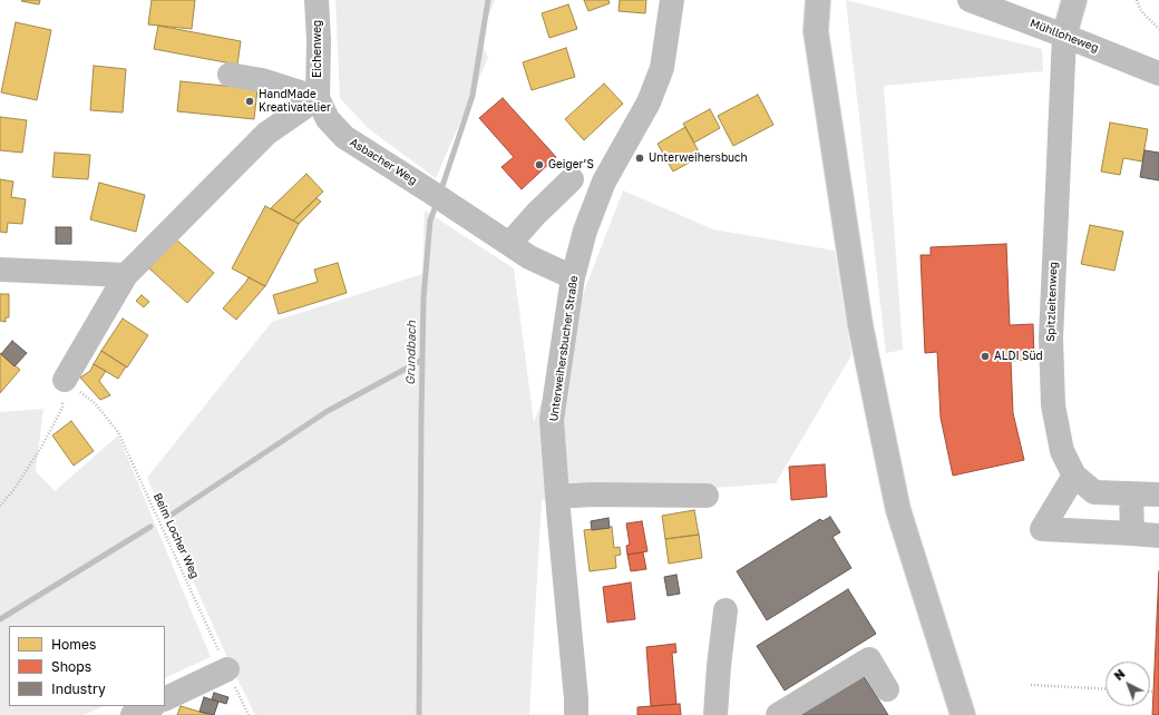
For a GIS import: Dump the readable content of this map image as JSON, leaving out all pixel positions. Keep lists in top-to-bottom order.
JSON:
{
  "streets": {
    "street": [
      "Mühlloheweg",
      "Eichenweg",
      "Asbacher Weg",
      "Spitzleitenweg",
      "Unterweihersbucher Straße"
    ],
    "path": ["Beim Locher Weg"]
  },
  "crossings": [
    ["Mühlloheweg", "Spitzleitenweg"],
    ["Eichenweg", "Asbacher Weg"],
    ["Asbacher Weg", "Unterweihersbucher Straße"]
  ],
  "water": ["Grundbach"],
  "places": [
    "HandMade Kreativatelier",
    "Unterweihersbuch",
    "Geiger’S",
    "ALDI Süd"
  ],
  "legend": ["Homes", "Shops", "Industry"],
  "north": "top left"
}
